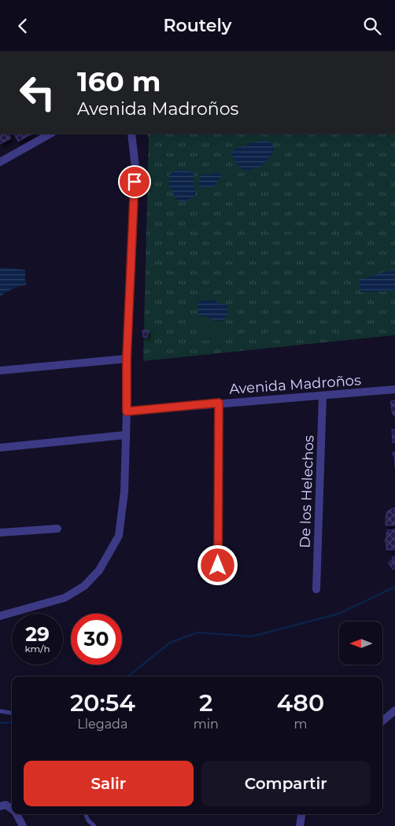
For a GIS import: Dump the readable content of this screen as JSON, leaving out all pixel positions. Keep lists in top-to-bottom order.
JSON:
{
  "streets": {
    "street": ["Avenida Madroños", "De los Helechos"]
  },
  "crossings": [
    ["Avenida Madroños", "De los Helechos"]
  ],
  "north": "left",
  "page": {
    "header": "Routely",
    "turn": ["160 m", "Avenida Madroños"],
    "speed": "29 km/h",
    "limit": "30",
    "eta": [
      "20:54",
      "Llegada",
      "2",
      "min",
      "480",
      "m"
    ],
    "buttons": ["Salir", "Compartir"]
  }
}
